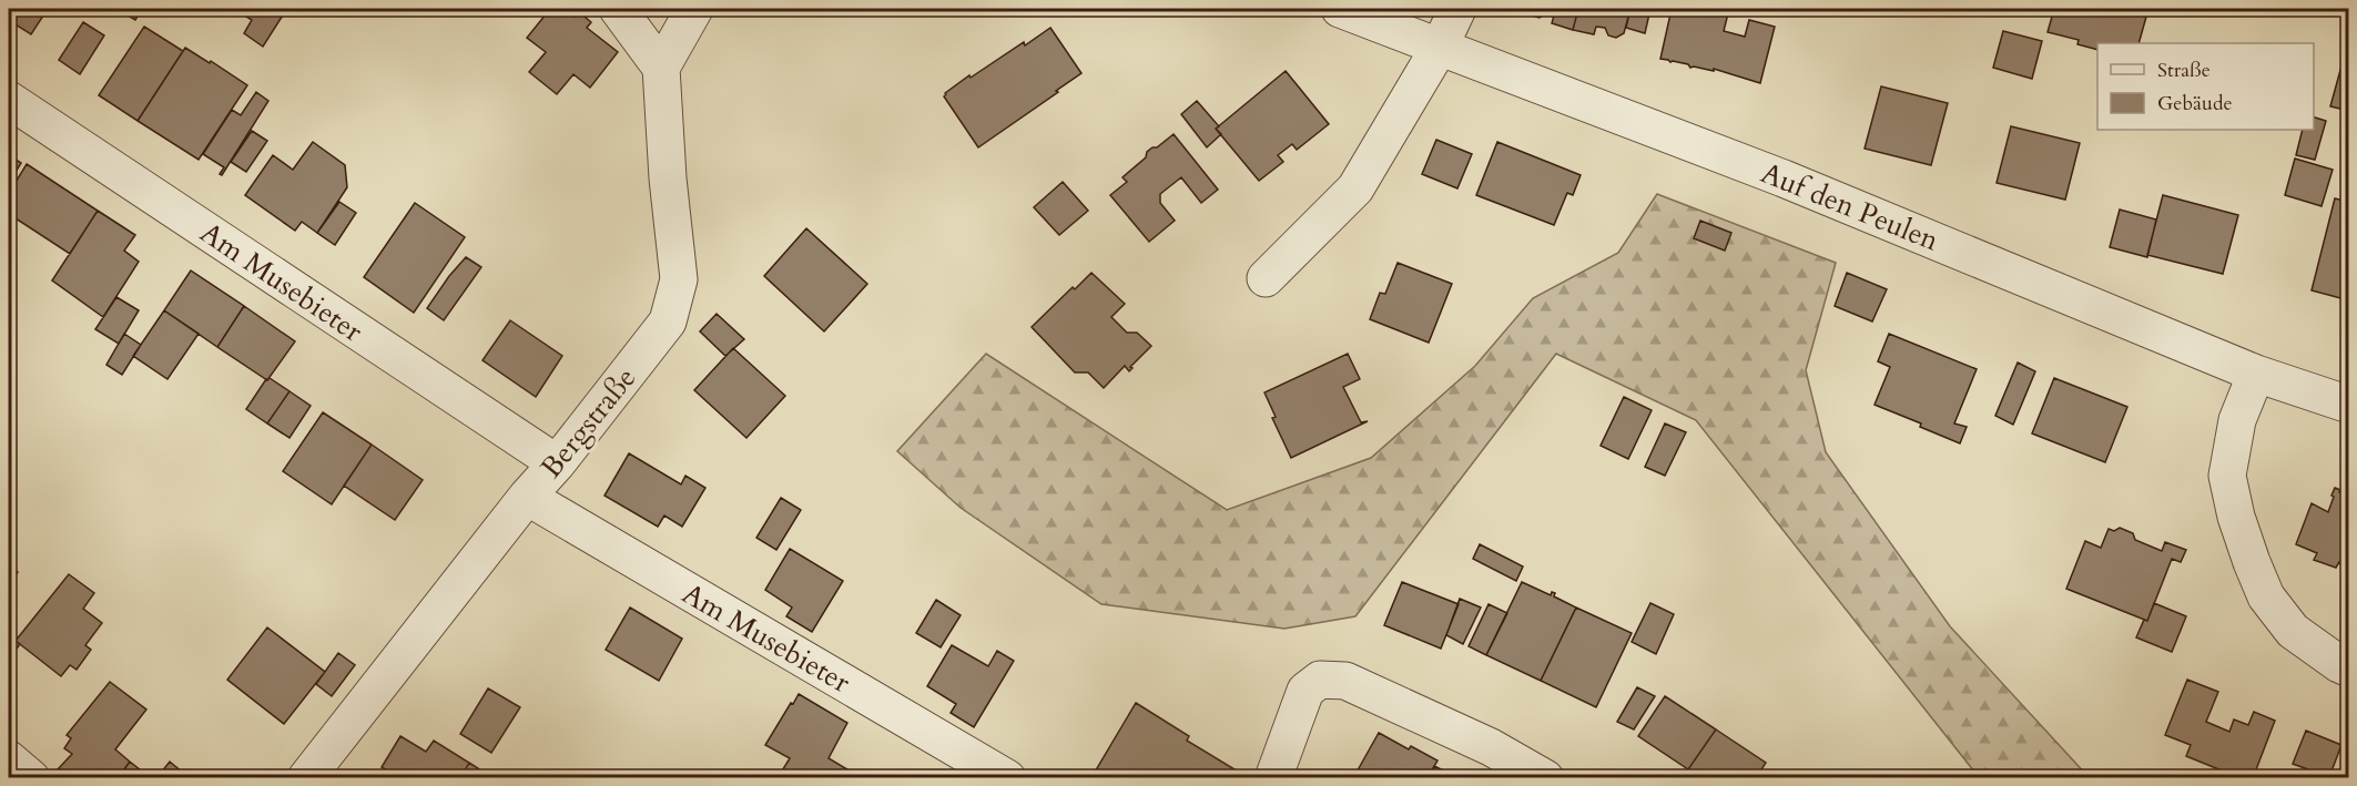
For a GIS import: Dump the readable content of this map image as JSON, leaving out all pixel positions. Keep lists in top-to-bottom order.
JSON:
{
  "streets": {
    "street": ["Auf den Peulen", "Am Musebieter", "Bergstraße"]
  },
  "crossings": [
    ["Am Musebieter", "Bergstraße"]
  ],
  "legend": ["Straße", "Gebäude"]
}
